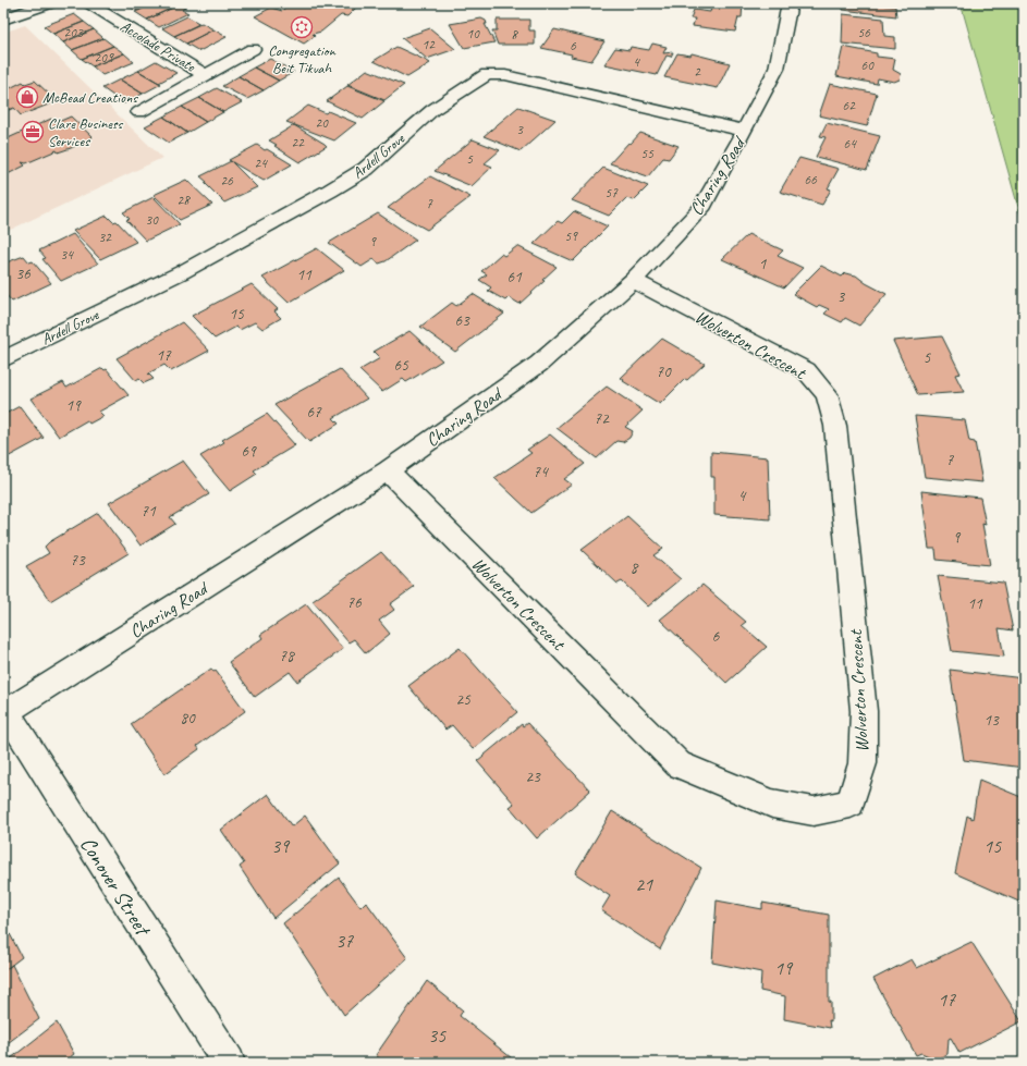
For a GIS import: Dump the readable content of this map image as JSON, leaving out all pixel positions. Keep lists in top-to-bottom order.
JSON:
{
  "streets": {
    "street": [
      "Accolade Private",
      "Ardell Grove",
      "Charing Road",
      "Wolverton Crescent",
      "Conover Street"
    ]
  },
  "crossings": [
    ["Ardell Grove", "Charing Road"],
    ["Charing Road", "Wolverton Crescent"],
    ["Charing Road", "Conover Street"]
  ],
  "places": {
    "synagogue": ["Congregation Beit Tikvah"],
    "shop": ["McBead Creations"],
    "office": ["Clare Business Services"]
  },
  "house_numbers": [
    "203",
    "56",
    "10",
    "8",
    "12",
    "6",
    "209",
    "4",
    "60",
    "2",
    "62",
    "20",
    "3",
    "22",
    "64",
    "55",
    "5",
    "24",
    "66",
    "26",
    "57",
    "28",
    "7",
    "30",
    "59",
    "32",
    "9",
    "34",
    "1",
    "36",
    "11",
    "61",
    "3",
    "15",
    "63",
    "17",
    "5",
    "65",
    "70",
    "19",
    "67",
    "72",
    "69",
    "7",
    "74",
    "4",
    "71",
    "9",
    "73",
    "8",
    "76",
    "11",
    "6",
    "78",
    "25",
    "80",
    "13",
    "23",
    "39",
    "15",
    "21",
    "37",
    "19",
    "17",
    "35"
  ]
}
